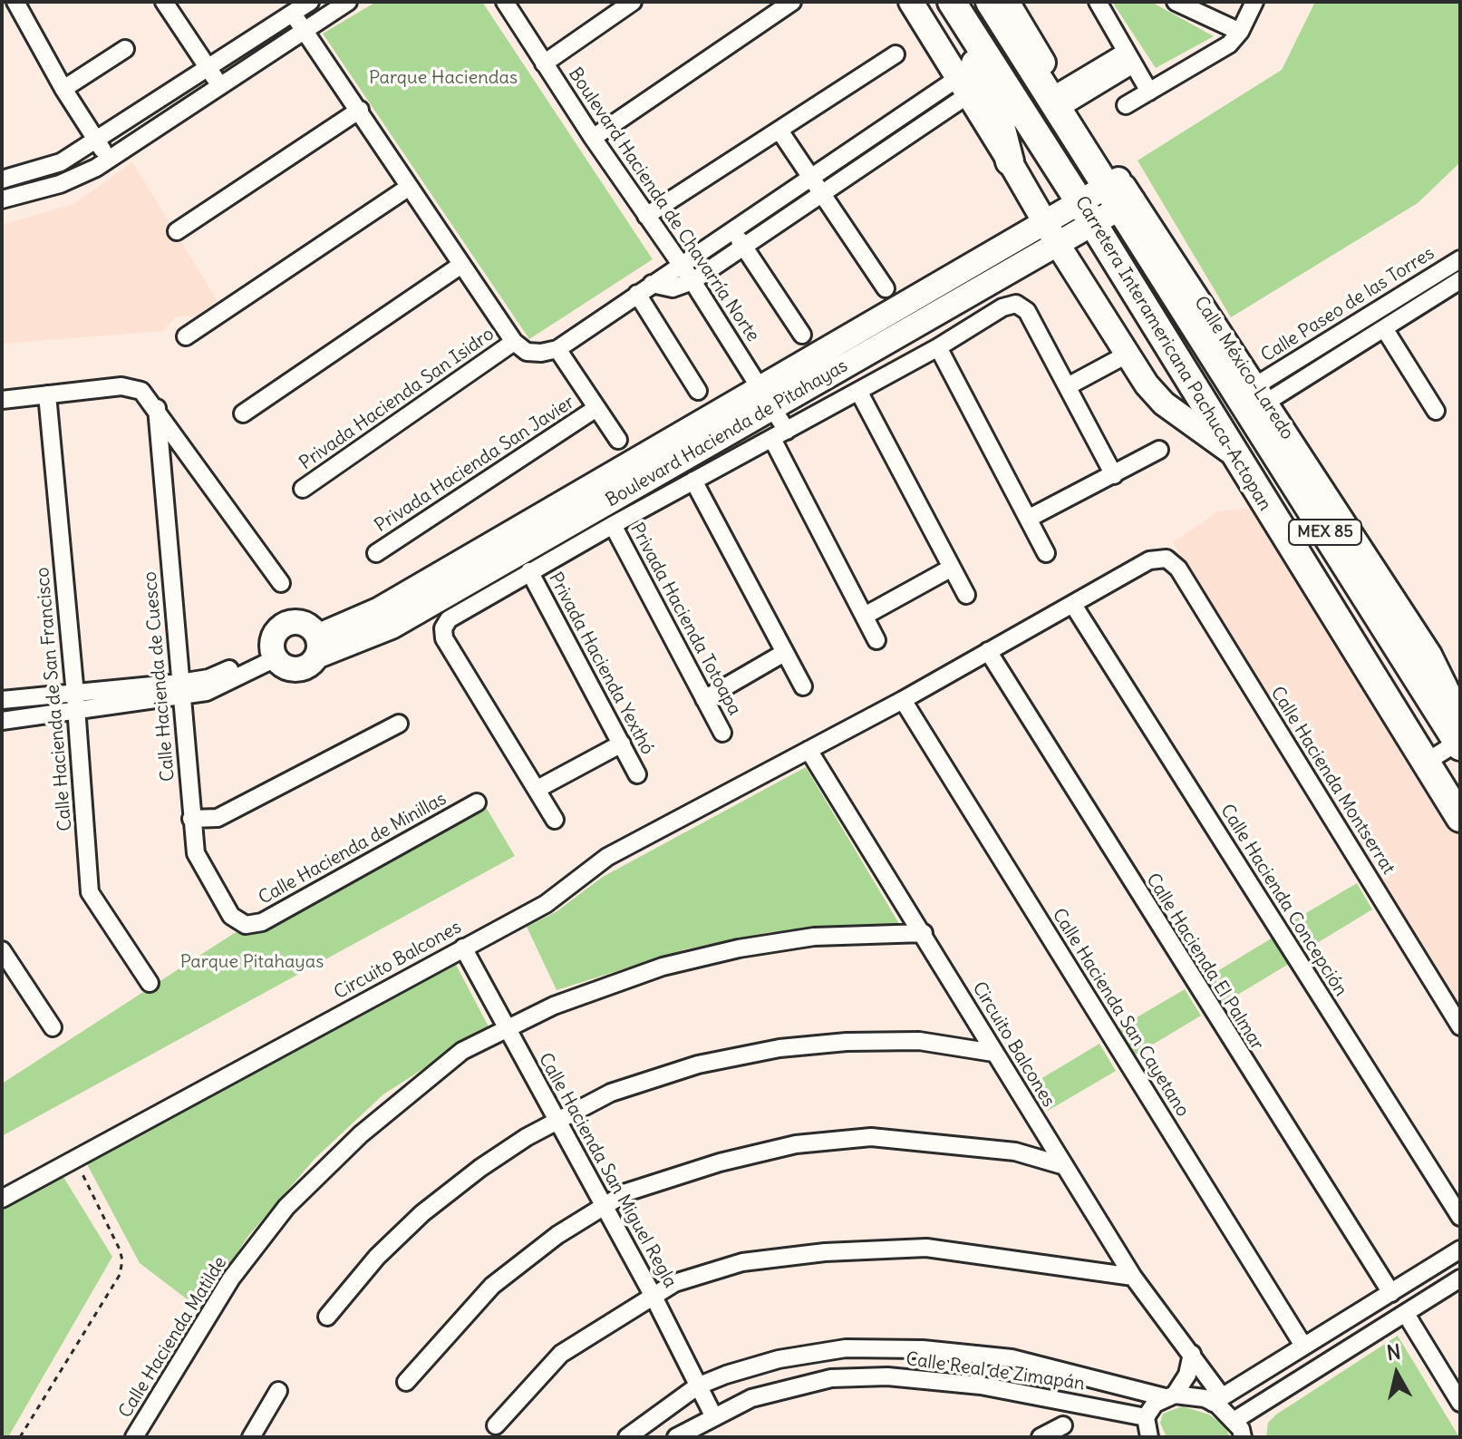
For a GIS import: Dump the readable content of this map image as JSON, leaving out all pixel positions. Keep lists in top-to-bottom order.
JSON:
{
  "streets": {
    "main road": ["Carretera Interamericana Pachuca-Actopan", "MEX 85"],
    "street": [
      "Boulevard Hacienda de Chavarría Norte",
      "Calle Paseo de las Torres",
      "Calle México-Laredo",
      "Privada Hacienda San Isidro",
      "Boulevard Hacienda de Pitahayas",
      "Privada Hacienda San Javier",
      "Privada Hacienda Totoapa",
      "Privada Hacienda Yexthó",
      "Calle Hacienda de Cuesco",
      "Calle Hacienda de San Francisco",
      "Calle Hacienda Montserrat",
      "Calle Hacienda de Minillas",
      "Calle Hacienda Concepción",
      "Circuito Balcones",
      "Calle Hacienda El Palmar",
      "Calle Hacienda San Cayetano",
      "Calle Hacienda San Miguel Regla",
      "Calle Hacienda Matilde",
      "Calle Real de Zimapán"
    ]
  },
  "crossings": [
    ["Boulevard Hacienda de Chavarría Norte", "Boulevard Hacienda de Pitahayas"],
    ["Calle Paseo de las Torres", "Calle México-Laredo"],
    ["Carretera Interamericana Pachuca-Actopan", "Calle México-Laredo"],
    ["Carretera Interamericana Pachuca-Actopan", "Boulevard Hacienda de Pitahayas"],
    ["Calle México-Laredo", "Boulevard Hacienda de Pitahayas"],
    ["Calle Hacienda de Cuesco", "Calle Hacienda de Minillas"],
    ["Calle Hacienda Montserrat", "Circuito Balcones"],
    ["Calle Hacienda Concepción", "Circuito Balcones"],
    ["Circuito Balcones", "Calle Hacienda El Palmar"],
    ["Circuito Balcones", "Calle Hacienda San Cayetano"],
    ["Circuito Balcones", "Calle Hacienda San Miguel Regla"],
    ["Circuito Balcones", "Calle Hacienda Matilde"],
    ["Circuito Balcones", "Calle Real de Zimapán"],
    ["Calle Hacienda San Miguel Regla", "Calle Hacienda Matilde"],
    ["Calle Hacienda San Miguel Regla", "Calle Real de Zimapán"]
  ],
  "parks": ["Parque Haciendas", "Parque Pitahayas"],
  "north": "top"
}
